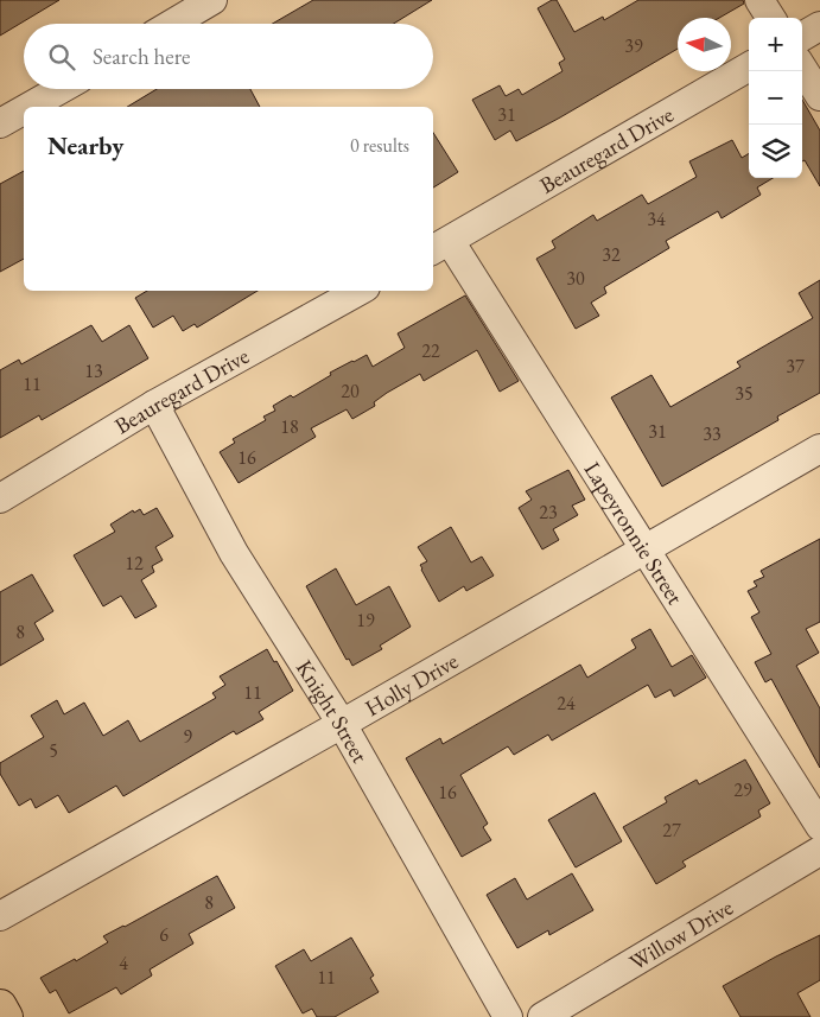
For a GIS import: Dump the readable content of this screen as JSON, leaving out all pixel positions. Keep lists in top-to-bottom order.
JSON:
{
  "streets": {
    "street": [
      "Beauregard Drive",
      "Lapeyronnie Street",
      "Holly Drive",
      "Knight Street",
      "Willow Drive"
    ]
  },
  "crossings": [
    ["Beauregard Drive", "Lapeyronnie Street"],
    ["Beauregard Drive", "Knight Street"],
    ["Lapeyronnie Street", "Holly Drive"],
    ["Holly Drive", "Knight Street"]
  ],
  "house_numbers": [
    "39",
    "31",
    "34",
    "32",
    "30",
    "22",
    "37",
    "13",
    "11",
    "20",
    "35",
    "18",
    "31",
    "33",
    "16",
    "23",
    "12",
    "19",
    "8",
    "11",
    "24",
    "9",
    "5",
    "29",
    "16",
    "27",
    "8",
    "6",
    "4",
    "11"
  ],
  "north": "left",
  "page": {
    "map_buttons": ["+", "−"],
    "search": "Search here",
    "heading": ["Nearby", "0 results"]
  }
}
